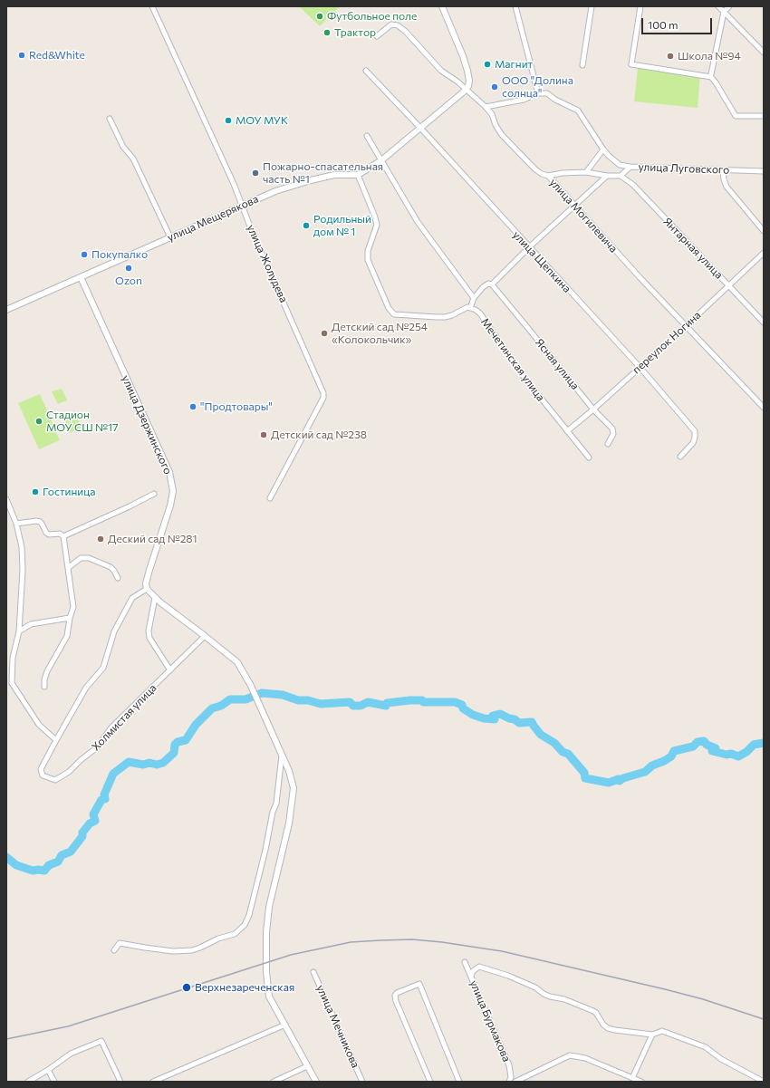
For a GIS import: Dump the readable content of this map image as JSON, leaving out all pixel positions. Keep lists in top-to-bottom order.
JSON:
{
  "streets": {
    "street": [
      "улица Луговского",
      "улица Могилевича",
      "улица Мещерякова",
      "Янтарная улица",
      "улица Щепкина",
      "улица Жолудева",
      "переулок Ногина",
      "Мечетинская улица",
      "Ясная улица",
      "улица Дзержинского",
      "Холмистая улица",
      "улица Бурмакова",
      "улица Мечникова"
    ]
  },
  "crossings": [
    ["улица Луговского", "Янтарная улица"],
    ["улица Могилевича", "переулок Ногина"],
    ["улица Мещерякова", "улица Жолудева"],
    ["улица Мещерякова", "улица Дзержинского"],
    ["Янтарная улица", "переулок Ногина"],
    ["улица Щепкина", "переулок Ногина"],
    ["переулок Ногина", "Мечетинская улица"],
    ["переулок Ногина", "Ясная улица"]
  ],
  "places": [
    "Футбольное поле",
    "Трактор",
    "Red&White",
    "Школа №94",
    "Магнит",
    "ООО \"Долина солнца\"",
    "МОУ МУК",
    "Пожарно-спасательная часть №1",
    "Родильный дом № 1",
    "Покупалко",
    "Ozon",
    "Детский сад №254 «Колокольчик»",
    "\"Продтовары\"",
    "Стадион МОУ СШ №17",
    "Детский сад №238",
    "Гостиница",
    "Деский сад №281",
    "Верхнезареченская"
  ],
  "scale_bar": "100 m"
}
